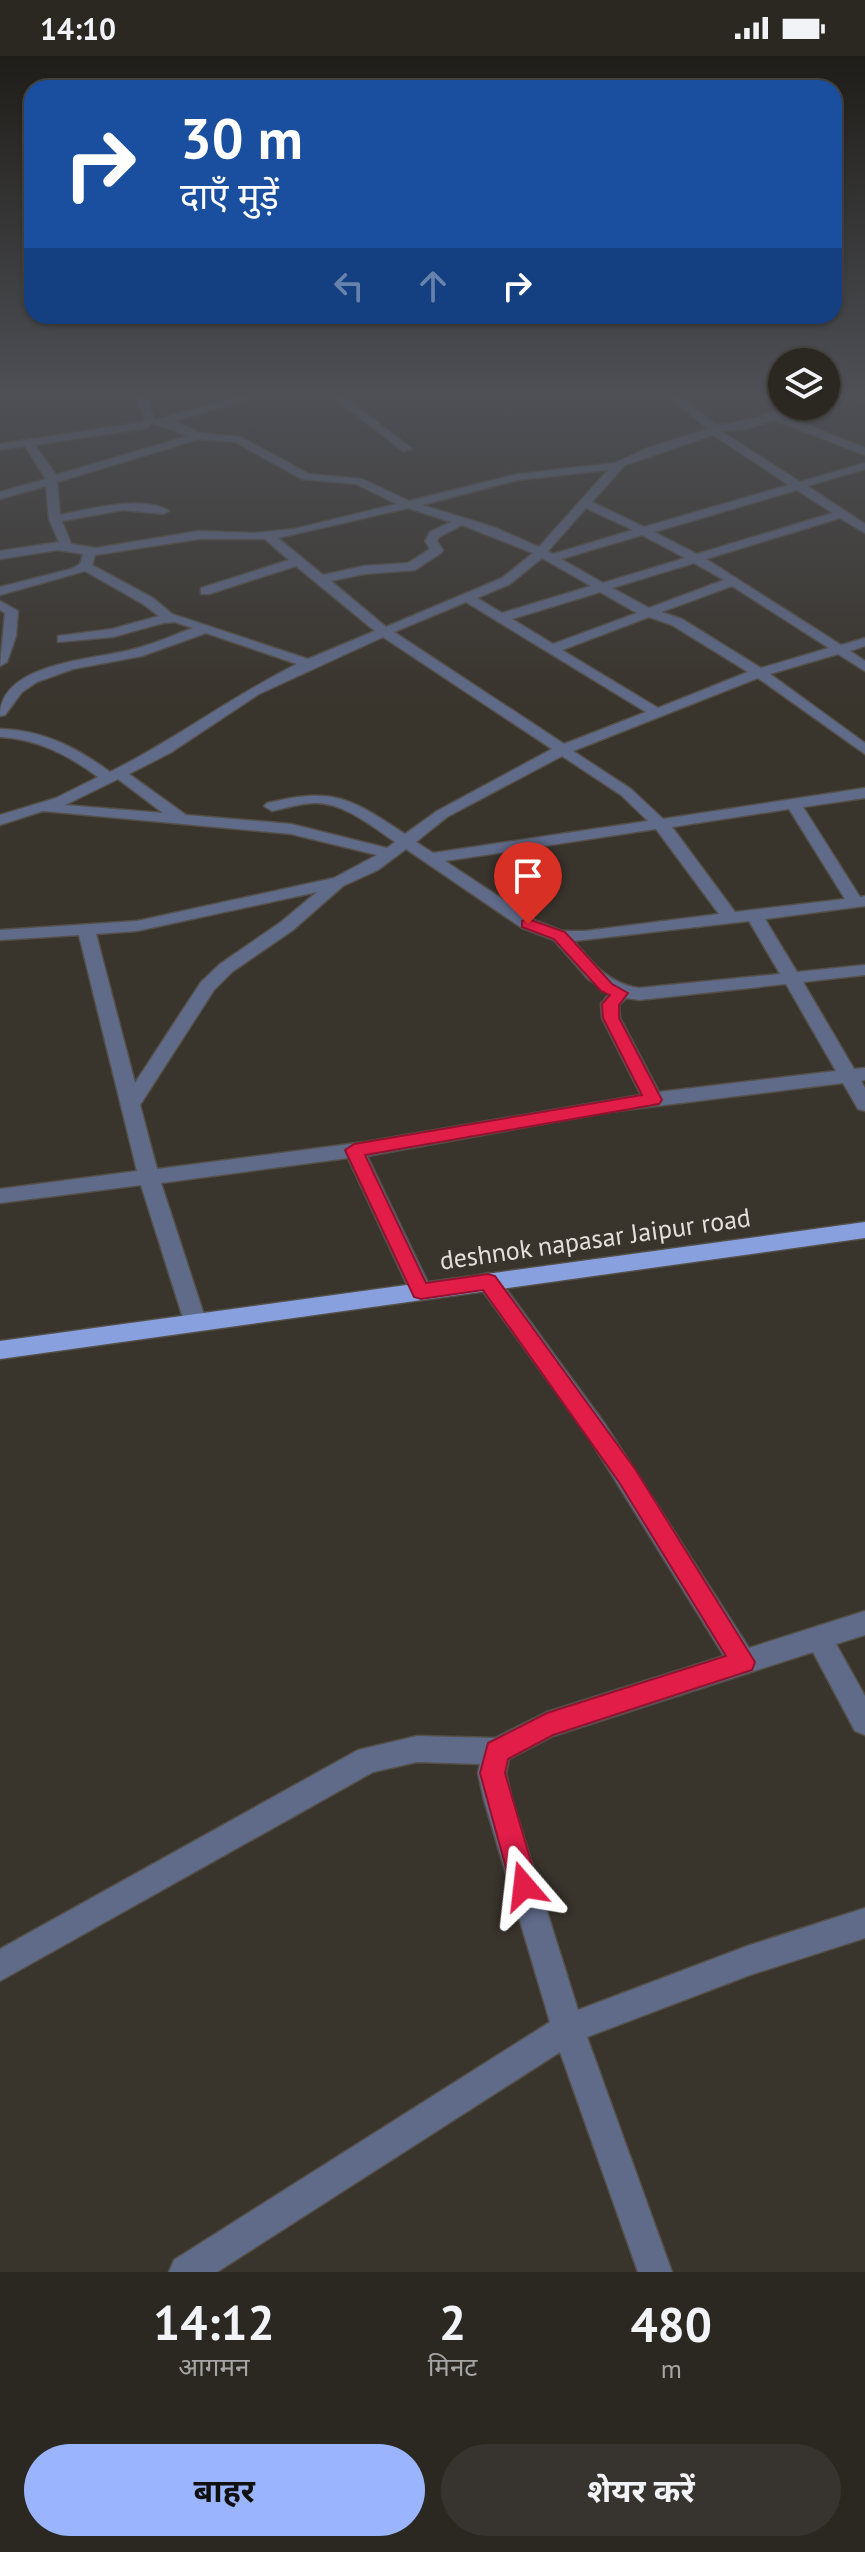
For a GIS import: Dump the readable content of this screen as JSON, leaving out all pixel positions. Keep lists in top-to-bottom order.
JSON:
{
  "streets": {
    "main road": ["deshnok napasar Jaipur road"]
  },
  "page": {
    "status": "14:10",
    "turn": ["30 m", "दाएँ मुड़ें"],
    "eta": [
      "14:12",
      "आगमन",
      "2",
      "मिनट",
      "480",
      "m"
    ],
    "buttons": ["बाहर", "शेयर करें"]
  }
}
